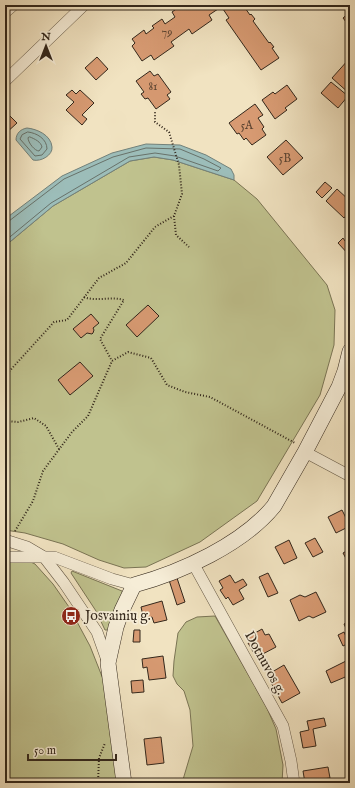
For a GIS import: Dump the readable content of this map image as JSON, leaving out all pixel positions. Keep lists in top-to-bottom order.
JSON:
{
  "streets": {
    "street": ["Dotnuvos g."]
  },
  "places": {
    "bus stop": ["Josvainių g."]
  },
  "house_numbers": [
    "79",
    "81",
    "5A",
    "5B"
  ],
  "scale_bar": "50 m",
  "north": "top"
}
